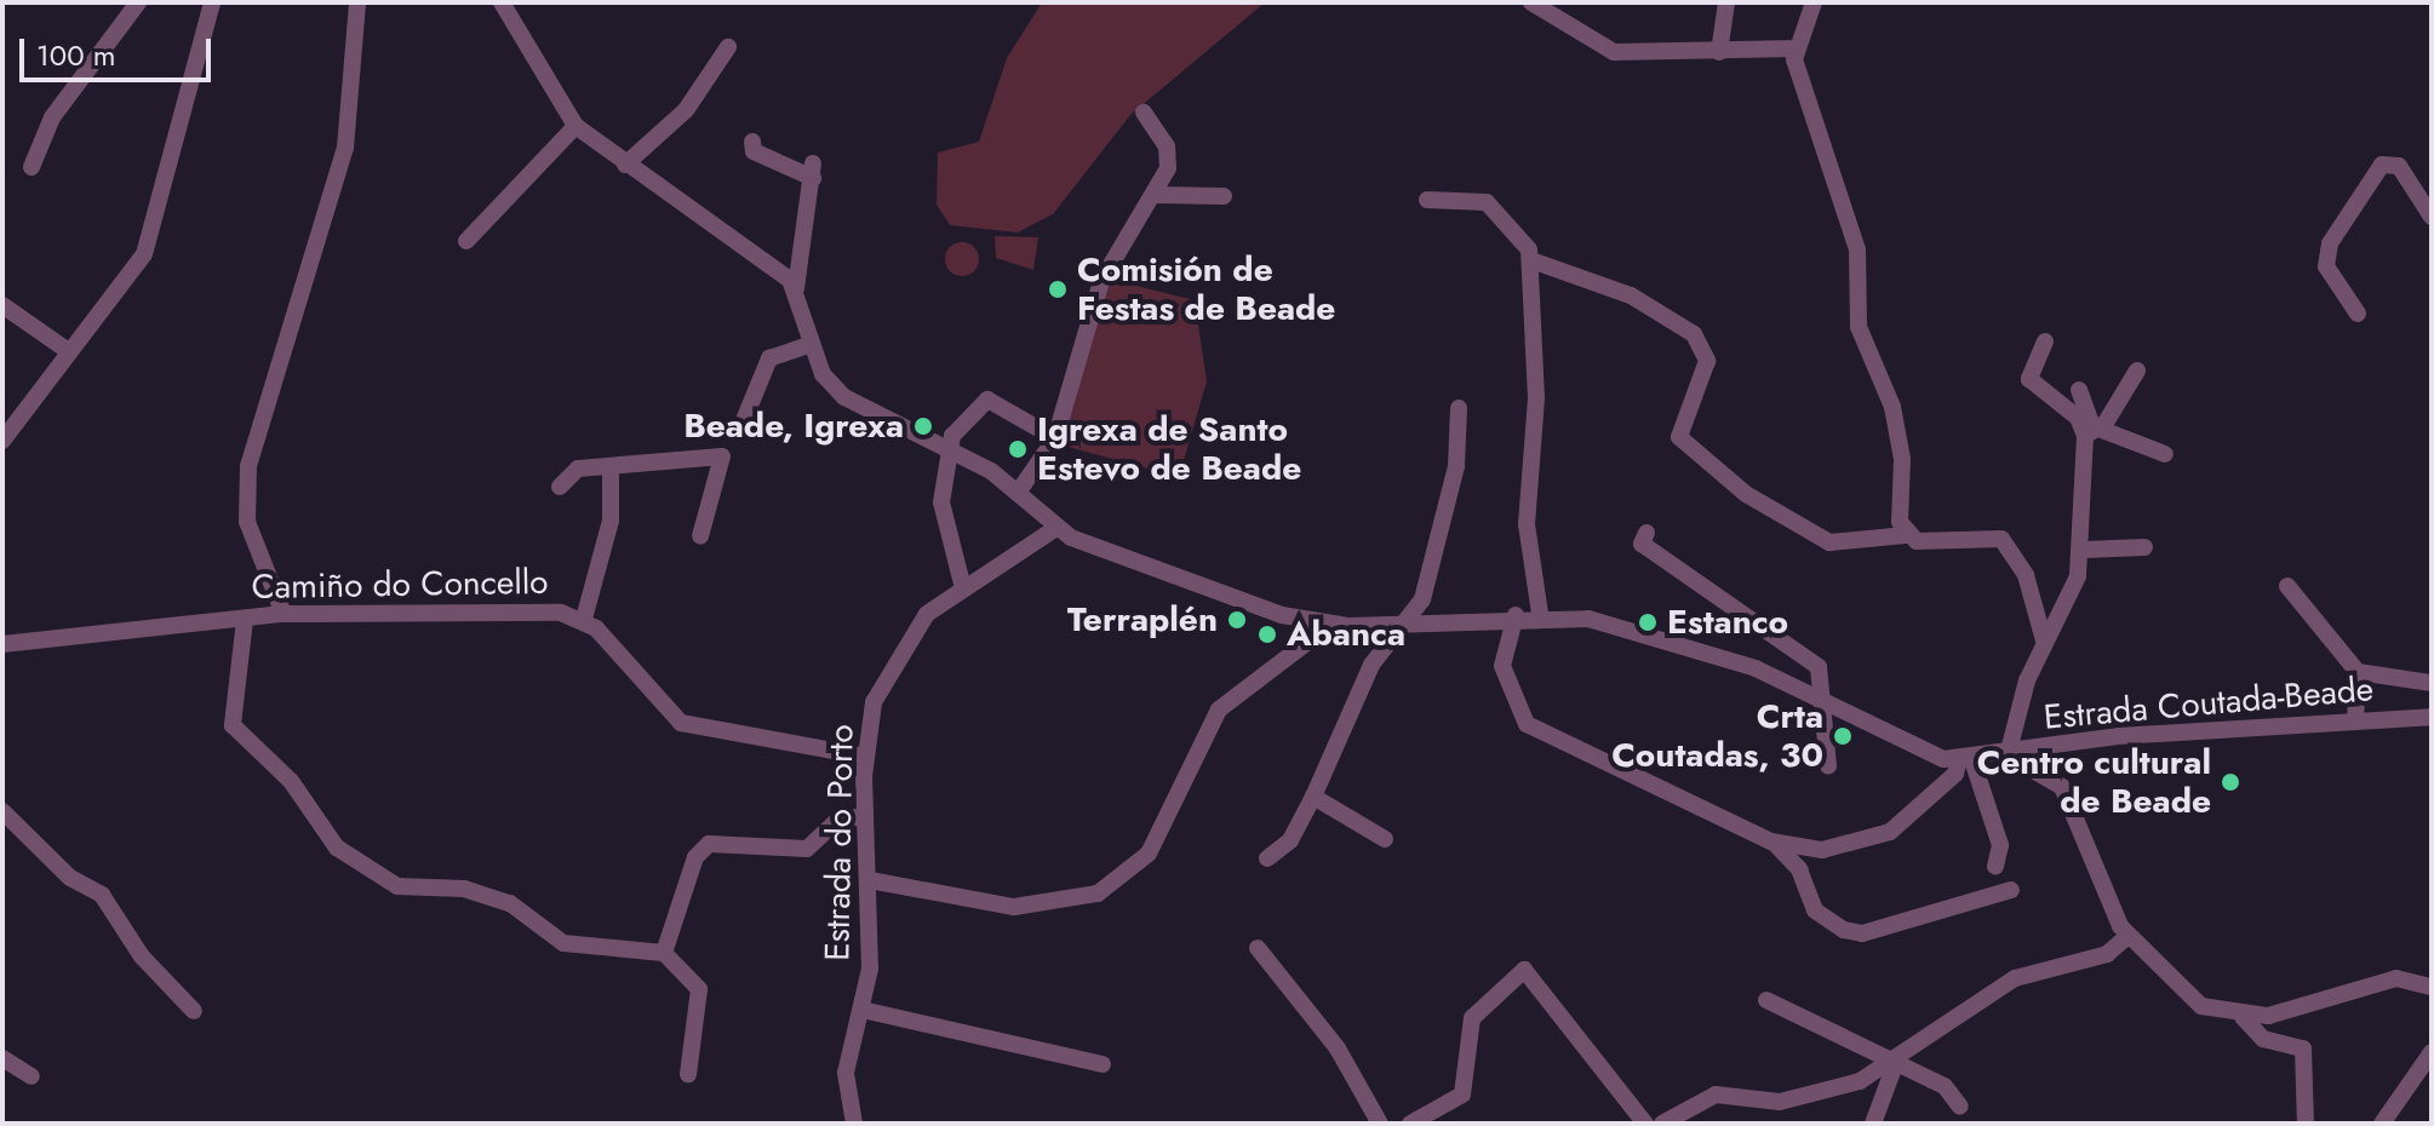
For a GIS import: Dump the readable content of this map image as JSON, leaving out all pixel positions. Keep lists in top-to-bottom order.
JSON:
{
  "streets": {
    "street": ["Camiño do Concello", "Estrada Coutada-Beade", "Estrada do Porto"]
  },
  "crossings": [
    ["Camiño do Concello", "Estrada do Porto"],
    ["Estrada Coutada-Beade", "Estrada do Porto"]
  ],
  "places": [
    "Comisión de Festas de Beade",
    "Beade, Igrexa",
    "Igrexa de Santo Estevo de Beade",
    "Terraplén",
    "Estanco",
    "Abanca",
    "Crta Coutadas, 30",
    "Centro cultural de Beade"
  ],
  "scale_bar": "100 m"
}
